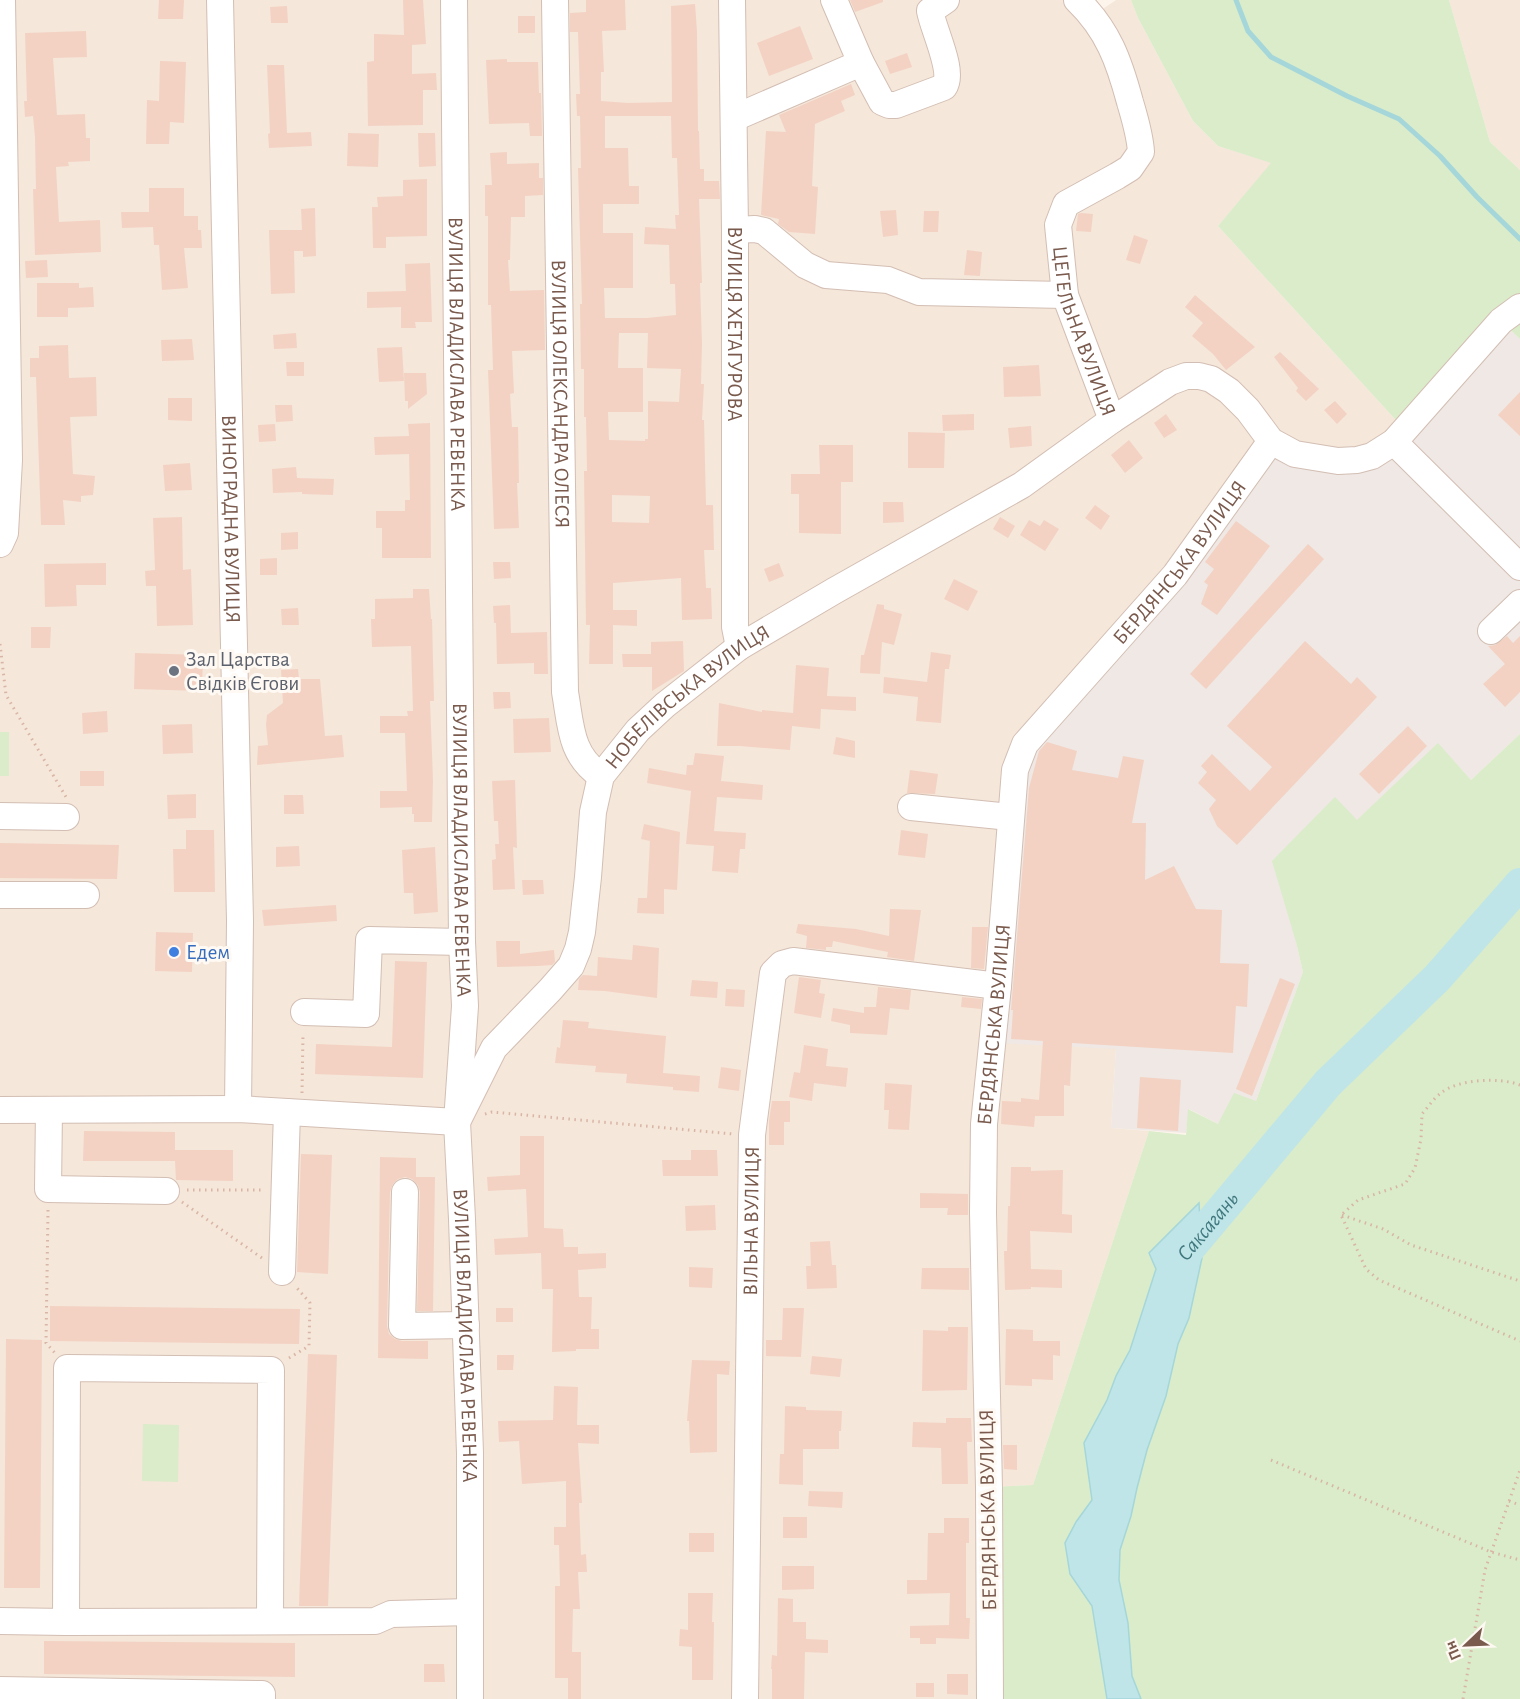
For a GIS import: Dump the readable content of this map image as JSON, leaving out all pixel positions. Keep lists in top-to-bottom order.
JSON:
{
  "streets": {
    "street": [
      "ВУЛИЦЯ ХЕТАГУРОВА",
      "ЦЕГЕЛЬНА ВУЛИЦЯ",
      "ВУЛИЦЯ ВЛАДИСЛАВА РЕВЕНКА",
      "ВУЛИЦЯ ОЛЕКСАНДРА ОЛЕСЯ",
      "ВИНОГРАДНА ВУЛИЦЯ",
      "БЕРДЯНСЬКА ВУЛИЦЯ",
      "НОБЕЛІВСЬКА ВУЛИЦЯ",
      "ВІЛЬНА ВУЛИЦЯ"
    ]
  },
  "crossings": [
    ["ВУЛИЦЯ ХЕТАГУРОВА", "НОБЕЛІВСЬКА ВУЛИЦЯ"],
    ["ЦЕГЕЛЬНА ВУЛИЦЯ", "БЕРДЯНСЬКА ВУЛИЦЯ"],
    ["ЦЕГЕЛЬНА ВУЛИЦЯ", "НОБЕЛІВСЬКА ВУЛИЦЯ"],
    ["ВУЛИЦЯ ВЛАДИСЛАВА РЕВЕНКА", "НОБЕЛІВСЬКА ВУЛИЦЯ"],
    ["ВУЛИЦЯ ОЛЕКСАНДРА ОЛЕСЯ", "НОБЕЛІВСЬКА ВУЛИЦЯ"],
    ["БЕРДЯНСЬКА ВУЛИЦЯ", "ВІЛЬНА ВУЛИЦЯ"]
  ],
  "water": ["Саксагань"],
  "places": ["Зал Царства Свідків Єгови", "Едем"],
  "north": "bottom left"
}
